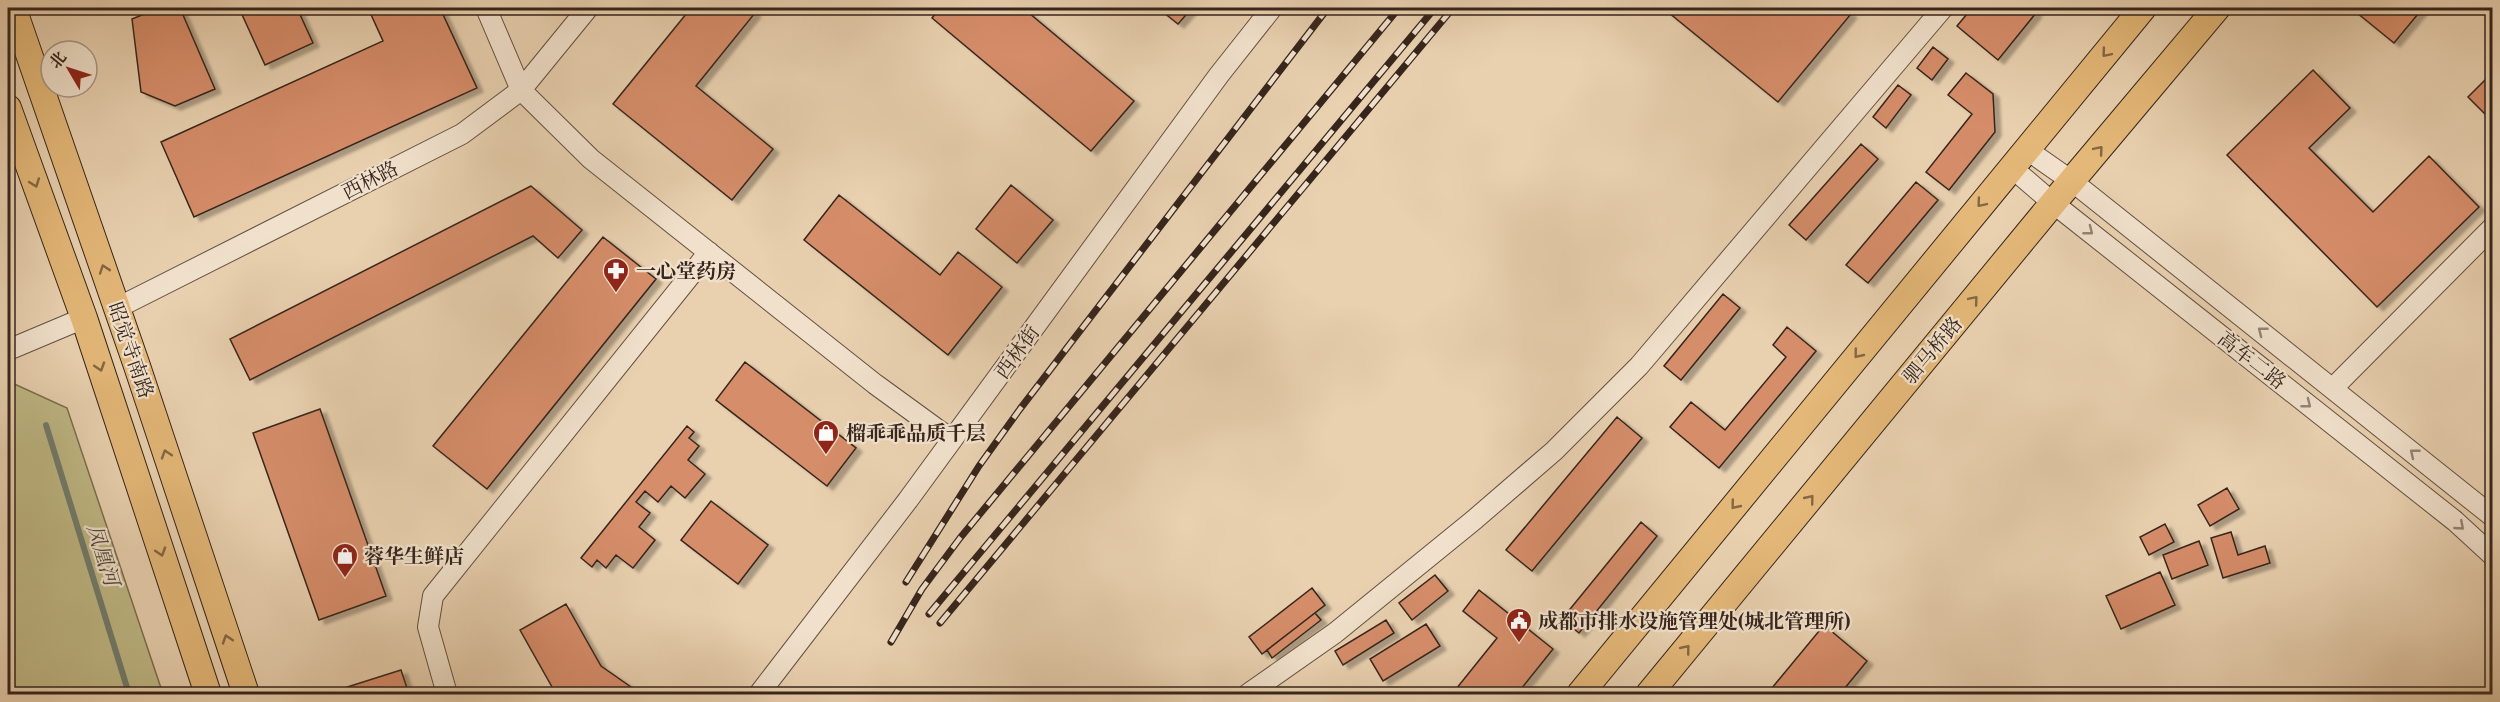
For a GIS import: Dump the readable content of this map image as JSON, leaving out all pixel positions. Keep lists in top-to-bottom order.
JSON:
{
  "streets": {
    "main road": ["昭觉寺南路", "驷马桥路"],
    "street": ["西林路", "西林街", "高车二路"]
  },
  "crossings": [
    ["西林路", "昭觉寺南路"],
    ["驷马桥路", "高车二路"]
  ],
  "water": ["凤凰河"],
  "places": {
    "pharmacy": ["一心堂药房"],
    "shop": ["榴乖乖品质千层", "蓉华生鲜店"],
    "public building": ["成都市排水设施管理处(城北管理所)"]
  },
  "north": "top left"
}
